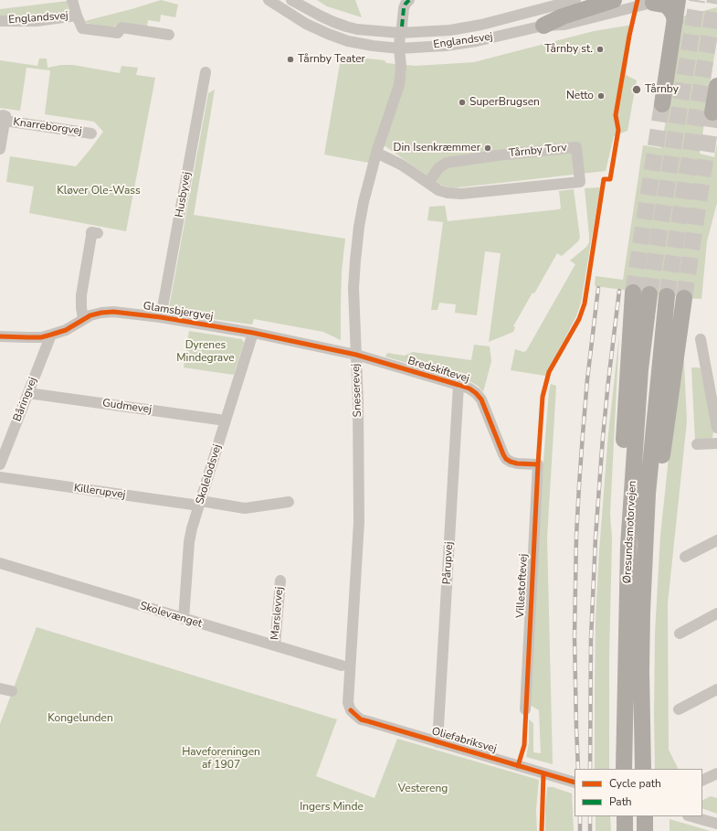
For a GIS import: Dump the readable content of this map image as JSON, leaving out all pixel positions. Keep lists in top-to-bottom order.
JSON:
{
  "streets": {
    "highway": ["Øresundsmotorvejen"],
    "street": [
      "Englandsvej",
      "Knarreborgvej",
      "Tårnby Torv",
      "Husbyvej",
      "Glamsbjergvej",
      "Bredskiftevej",
      "Sneserevej",
      "Båringvej",
      "Gudmevej",
      "Skolelodsvej",
      "Killerupvej",
      "Pårupvej",
      "Villestoftevej",
      "Marslevvej",
      "Skolevænget",
      "Oliefabriksvej"
    ]
  },
  "crossings": [
    ["Englandsvej", "Sneserevej"],
    ["Tårnby Torv", "Sneserevej"],
    ["Husbyvej", "Glamsbjergvej"],
    ["Glamsbjergvej", "Bredskiftevej"],
    ["Glamsbjergvej", "Sneserevej"],
    ["Glamsbjergvej", "Båringvej"],
    ["Glamsbjergvej", "Skolelodsvej"],
    ["Bredskiftevej", "Sneserevej"],
    ["Bredskiftevej", "Pårupvej"],
    ["Bredskiftevej", "Villestoftevej"],
    ["Sneserevej", "Oliefabriksvej"],
    ["Båringvej", "Gudmevej"],
    ["Gudmevej", "Skolelodsvej"],
    ["Skolelodsvej", "Killerupvej"],
    ["Skolelodsvej", "Skolevænget"],
    ["Pårupvej", "Oliefabriksvej"],
    ["Marslevvej", "Skolevænget"]
  ],
  "parks": [
    "Kløver Ole-Wass",
    "Dyrenes Mindegrave",
    "Kongelunden",
    "Haveforeningen af 1907",
    "Vestereng",
    "Ingers Minde"
  ],
  "places": [
    "Tårnby st.",
    "Tårnby Teater",
    "Tårnby",
    "Netto",
    "SuperBrugsen",
    "Din Isenkræmmer"
  ],
  "legend": ["Cycle path", "Path"]
}
